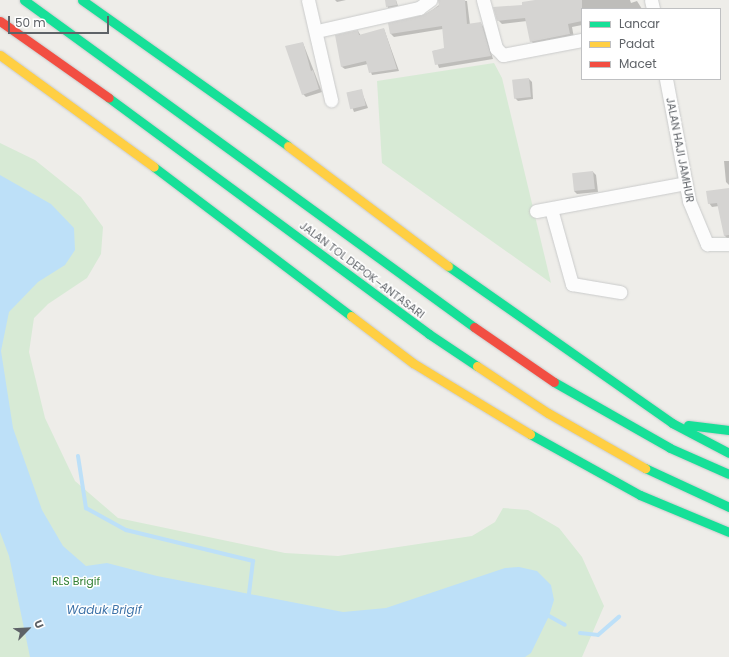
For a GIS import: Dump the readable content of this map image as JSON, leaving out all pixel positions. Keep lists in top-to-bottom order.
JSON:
{
  "streets": {
    "highway": ["JALAN TOL DEPOK–ANTASARI"],
    "street": ["JALAN HAJI JAMHUR"]
  },
  "water": ["Waduk Brigif"],
  "parks": ["RLS Brigif"],
  "legend": ["Lancar", "Padat", "Macet"],
  "scale_bar": "50 m",
  "north": "top right"
}
